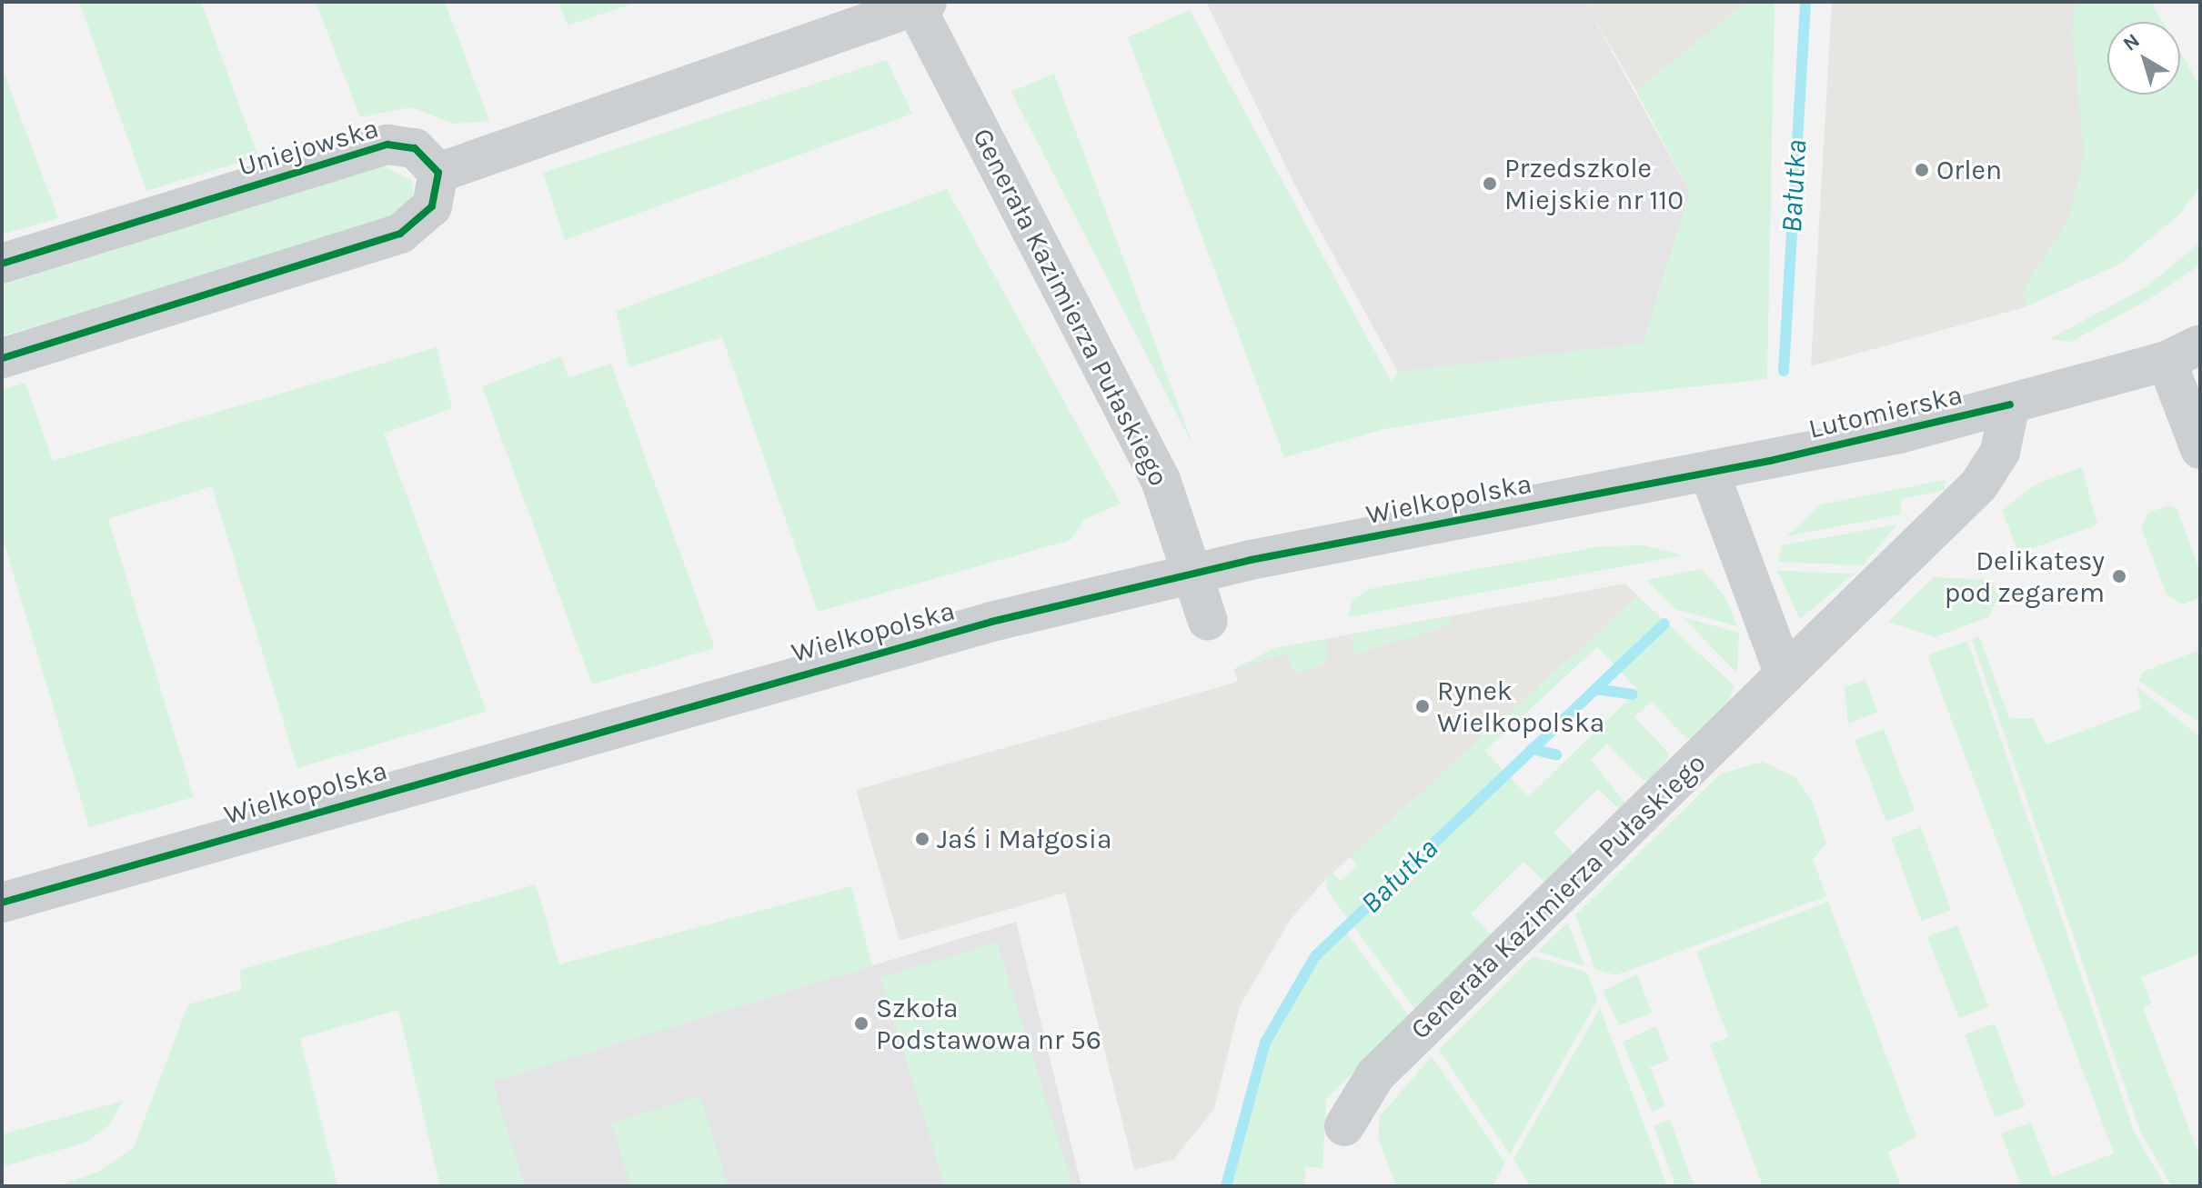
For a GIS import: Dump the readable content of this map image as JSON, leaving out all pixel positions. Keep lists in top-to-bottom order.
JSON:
{
  "streets": {
    "street": [
      "Uniejowska",
      "Generała Kazimierza Pułaskiego",
      "Lutomierska",
      "Wielkopolska"
    ]
  },
  "crossings": [
    ["Generała Kazimierza Pułaskiego", "Lutomierska"],
    ["Generała Kazimierza Pułaskiego", "Wielkopolska"],
    ["Lutomierska", "Wielkopolska"]
  ],
  "water": ["Bałutka"],
  "places": [
    "Orlen",
    "Przedszkole Miejskie nr 110",
    "Delikatesy pod zegarem",
    "Rynek Wielkopolska",
    "Jaś i Małgosia",
    "Szkoła Podstawowa nr 56"
  ],
  "north": "top left"
}
